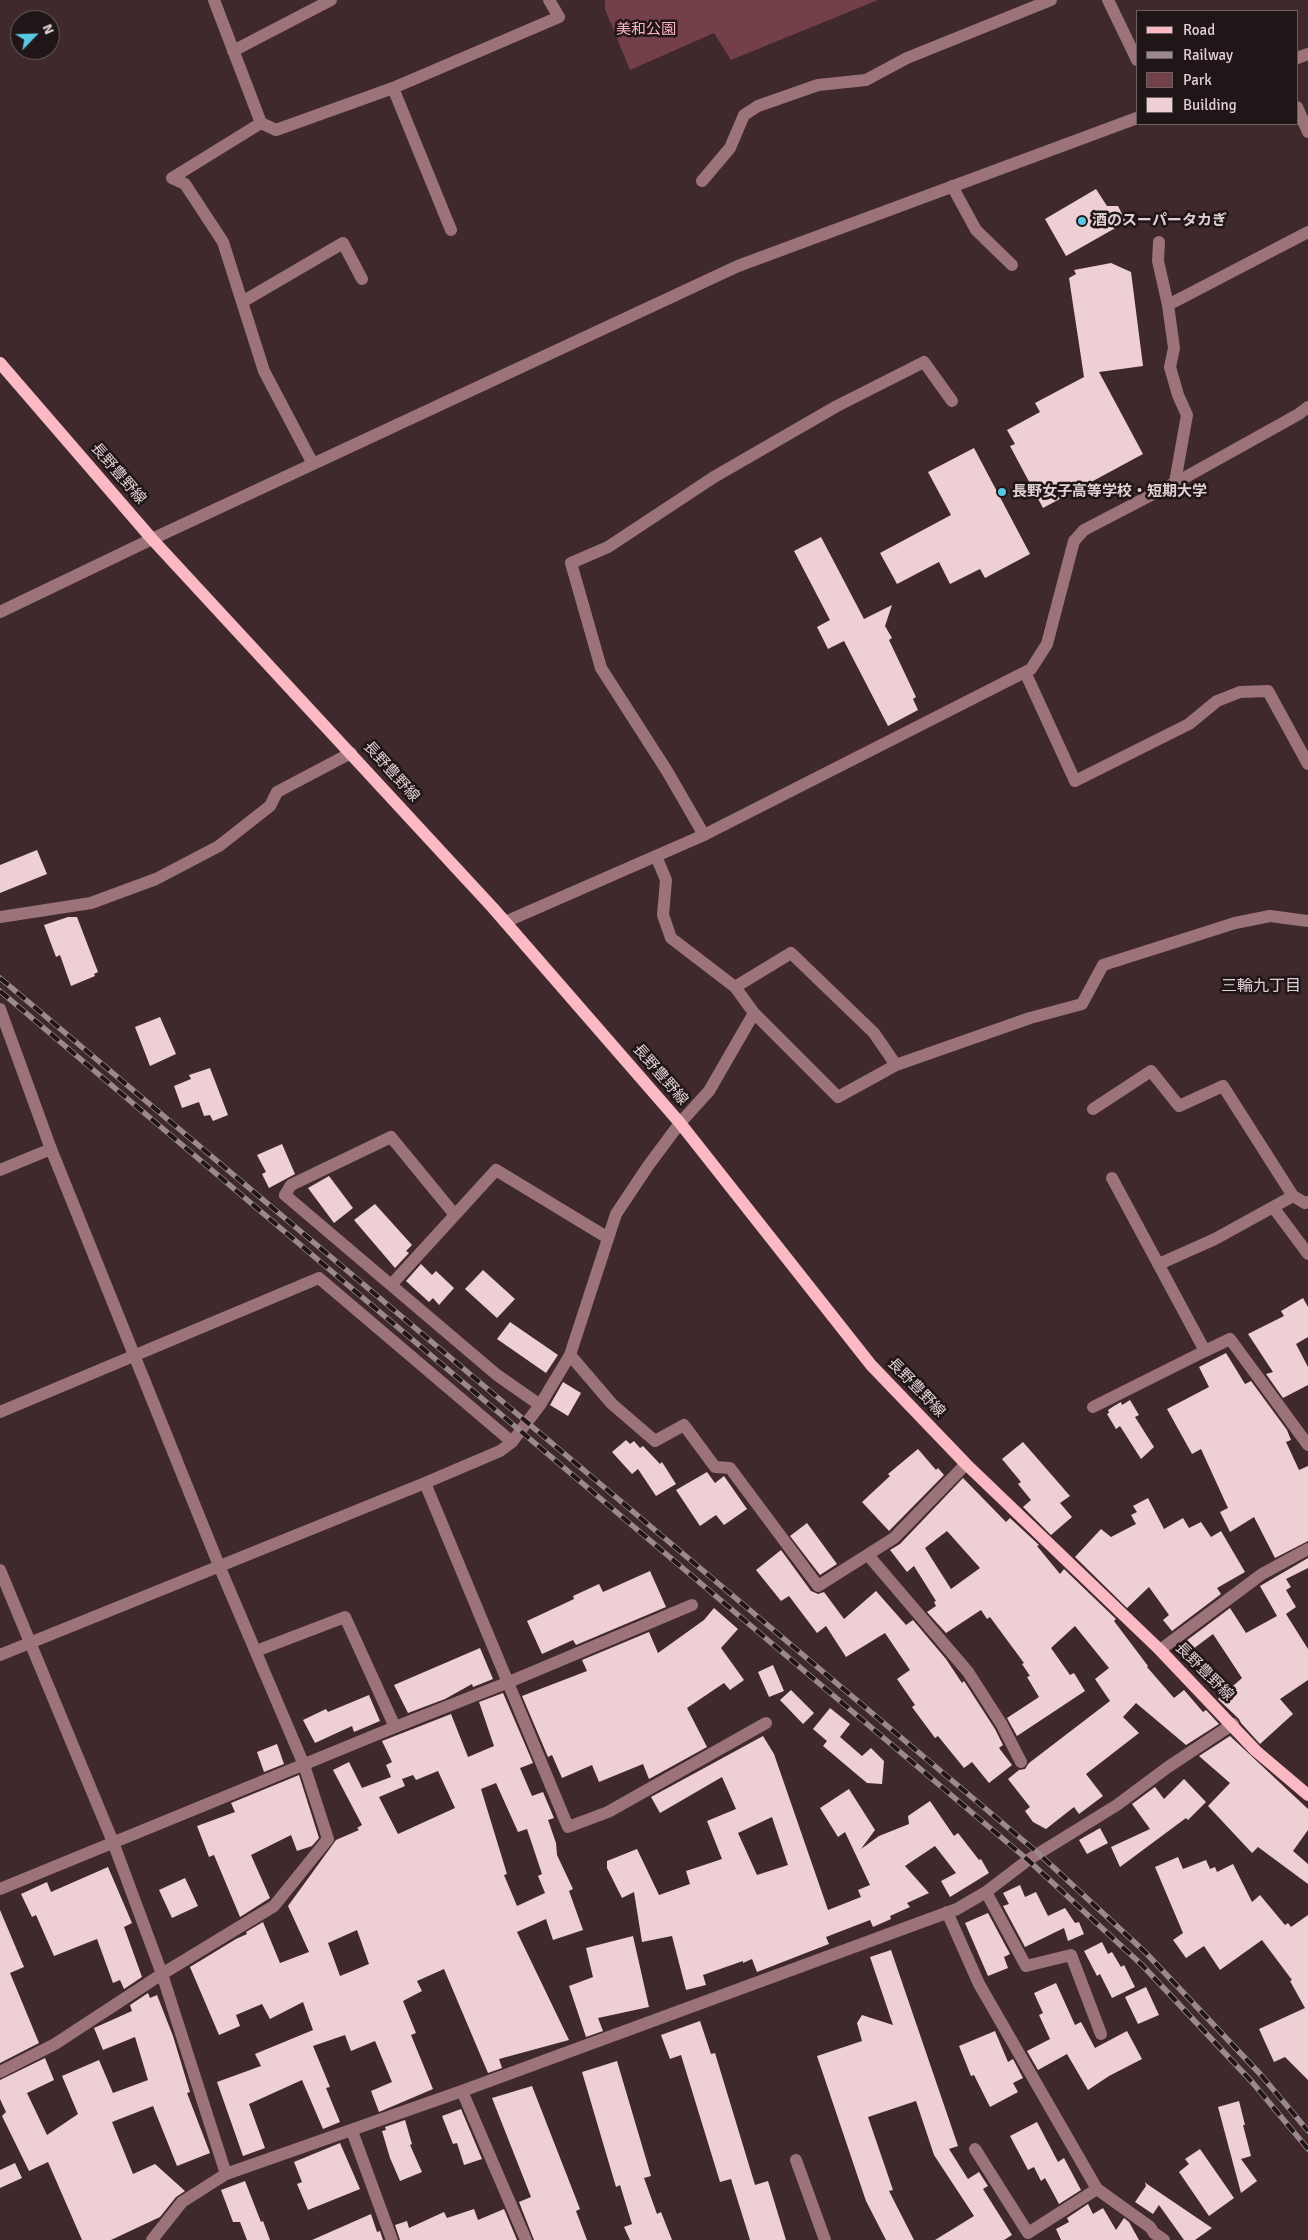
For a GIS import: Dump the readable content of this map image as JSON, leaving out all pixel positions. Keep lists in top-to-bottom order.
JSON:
{
  "streets": {
    "main road": ["長野豊野線"]
  },
  "districts": ["三輪九丁目"],
  "parks": ["美和公園"],
  "places": ["酒のスーパータカぎ", "長野女子高等学校・短期大学"],
  "legend": [
    "Road",
    "Railway",
    "Park",
    "Building"
  ],
  "north": "top right"
}
